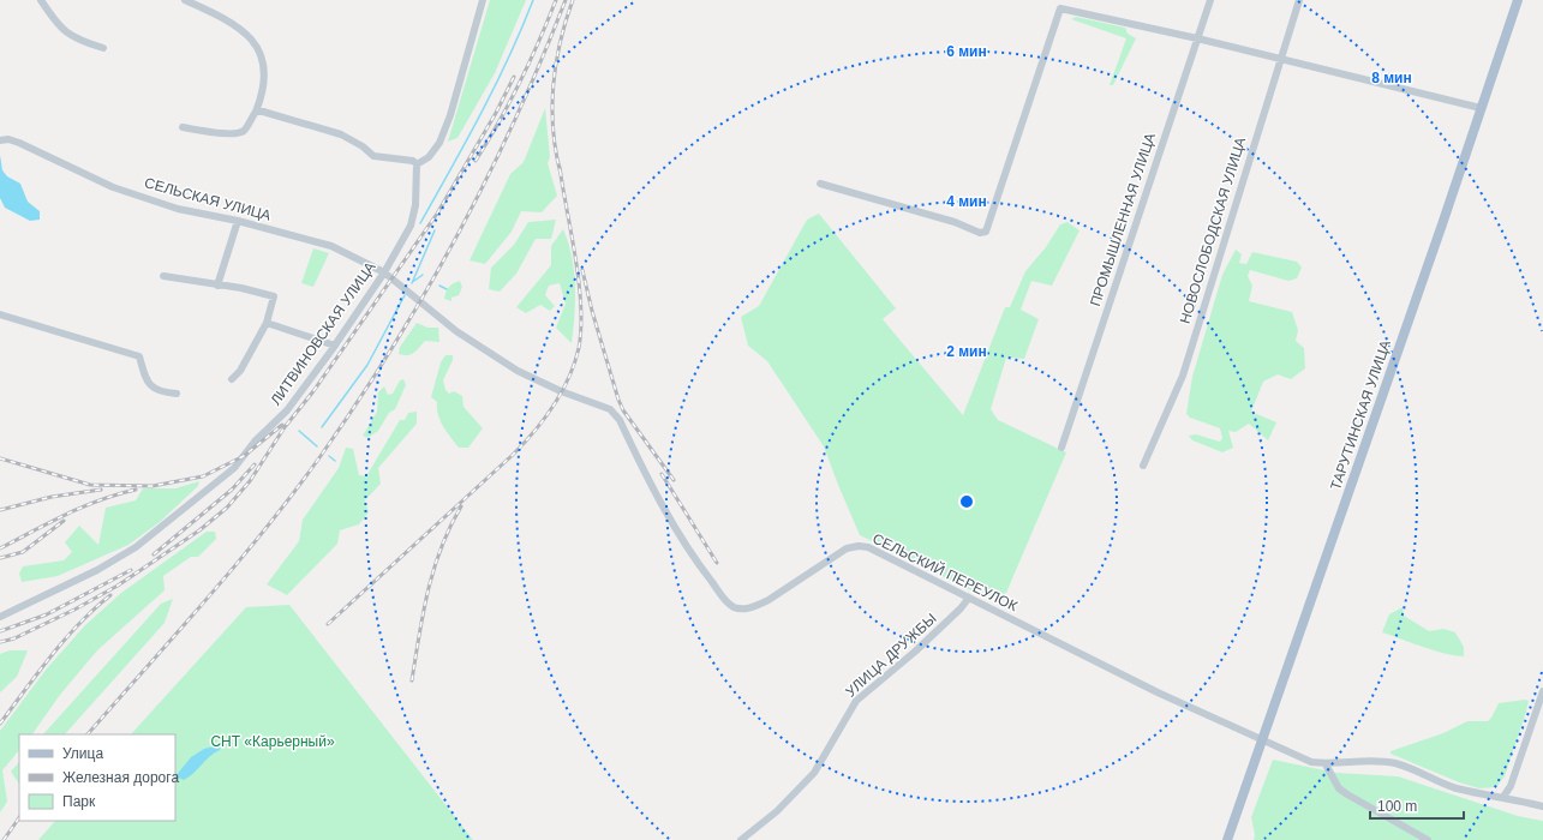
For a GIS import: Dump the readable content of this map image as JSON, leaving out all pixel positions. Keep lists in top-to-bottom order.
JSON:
{
  "streets": {
    "main road": ["ТАРУТИНСКАЯ УЛИЦА"],
    "street": [
      "СЕЛЬСКАЯ УЛИЦА",
      "ПРОМЫШЛЕННАЯ УЛИЦА",
      "НОВОСЛОБОДСКАЯ УЛИЦА",
      "ЛИТВИНОВСКАЯ УЛИЦА",
      "СЕЛЬСКИЙ ПЕРЕУЛОК",
      "УЛИЦА ДРУЖБЫ"
    ]
  },
  "crossings": [
    ["СЕЛЬСКАЯ УЛИЦА", "ЛИТВИНОВСКАЯ УЛИЦА"],
    ["СЕЛЬСКАЯ УЛИЦА", "СЕЛЬСКИЙ ПЕРЕУЛОК"],
    ["ЛИТВИНОВСКАЯ УЛИЦА", "СЕЛЬСКИЙ ПЕРЕУЛОК"],
    ["ТАРУТИНСКАЯ УЛИЦА", "СЕЛЬСКИЙ ПЕРЕУЛОК"],
    ["СЕЛЬСКИЙ ПЕРЕУЛОК", "УЛИЦА ДРУЖБЫ"]
  ],
  "parks": ["СНТ «Карьерный»"],
  "legend": ["Улица", "Железная дорога", "Парк"],
  "scale_bar": "100 m",
  "rings": [
    "6 мин",
    "8 мин",
    "4 мин",
    "2 мин"
  ]
}
